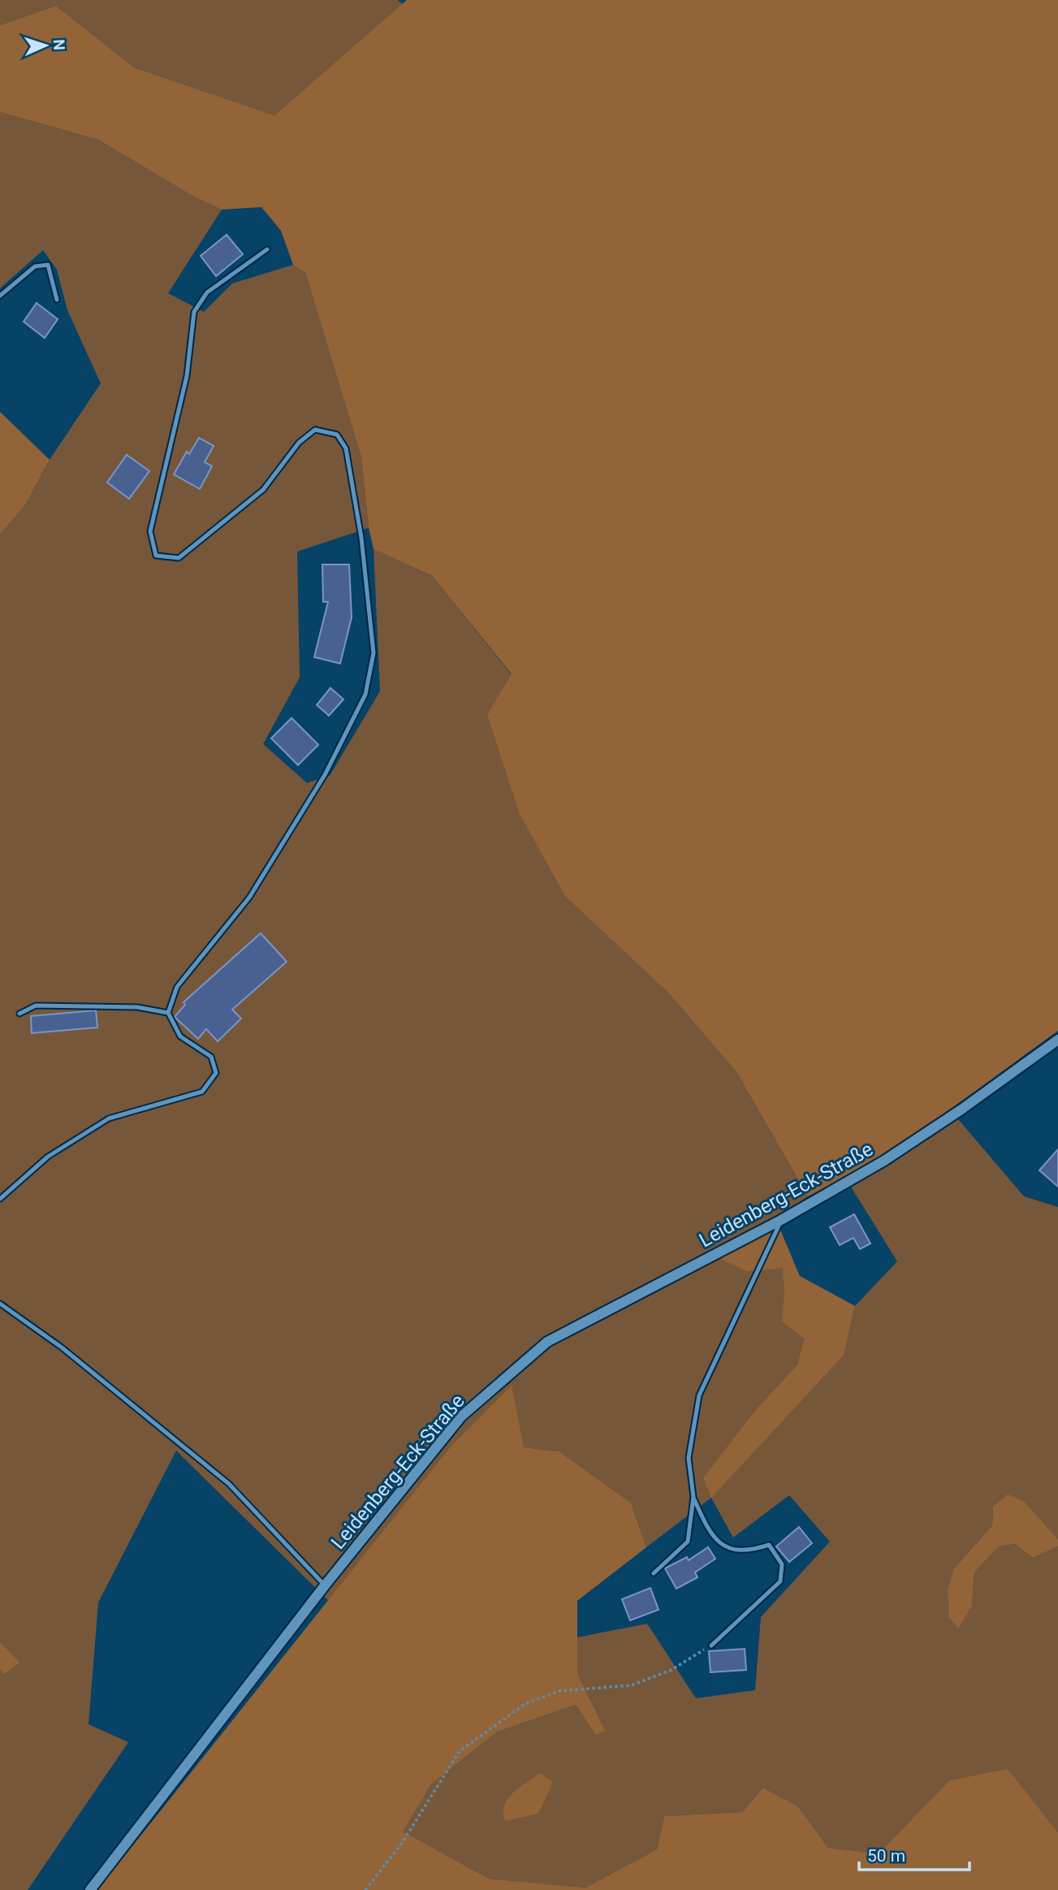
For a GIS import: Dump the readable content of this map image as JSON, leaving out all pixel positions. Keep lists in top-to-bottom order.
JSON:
{
  "streets": {
    "street": ["Leidenberg-Eck-Straße"]
  },
  "scale_bar": "50 m",
  "north": "right"
}
